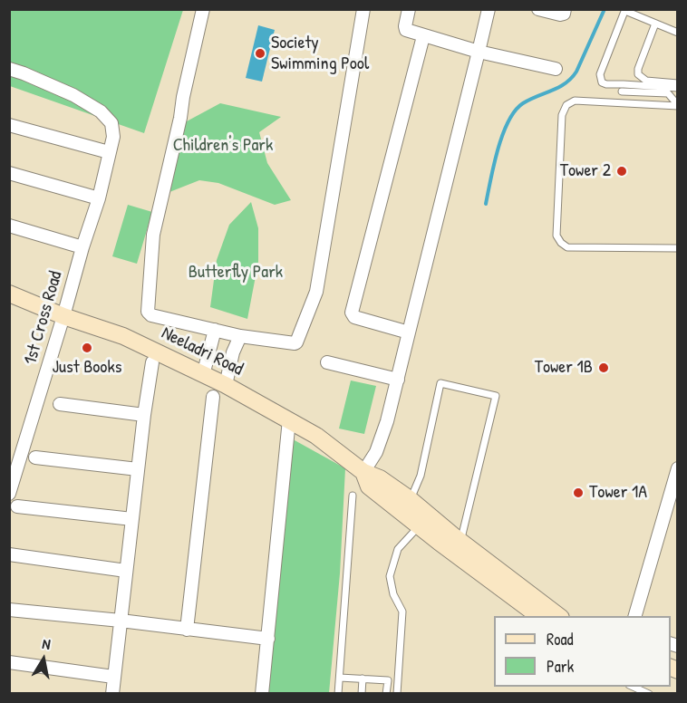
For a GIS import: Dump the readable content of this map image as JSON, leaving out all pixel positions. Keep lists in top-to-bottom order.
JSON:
{
  "streets": {
    "main road": ["Neeladri Road"],
    "street": ["1st Cross Road"]
  },
  "crossings": [
    ["1st Cross Road", "Neeladri Road"]
  ],
  "parks": ["Children's Park", "Butterfly Park"],
  "places": [
    "Society Swimming Pool",
    "Tower 2",
    "Just Books",
    "Tower 1B",
    "Tower 1A"
  ],
  "legend": ["Road", "Park"],
  "north": "top"
}
